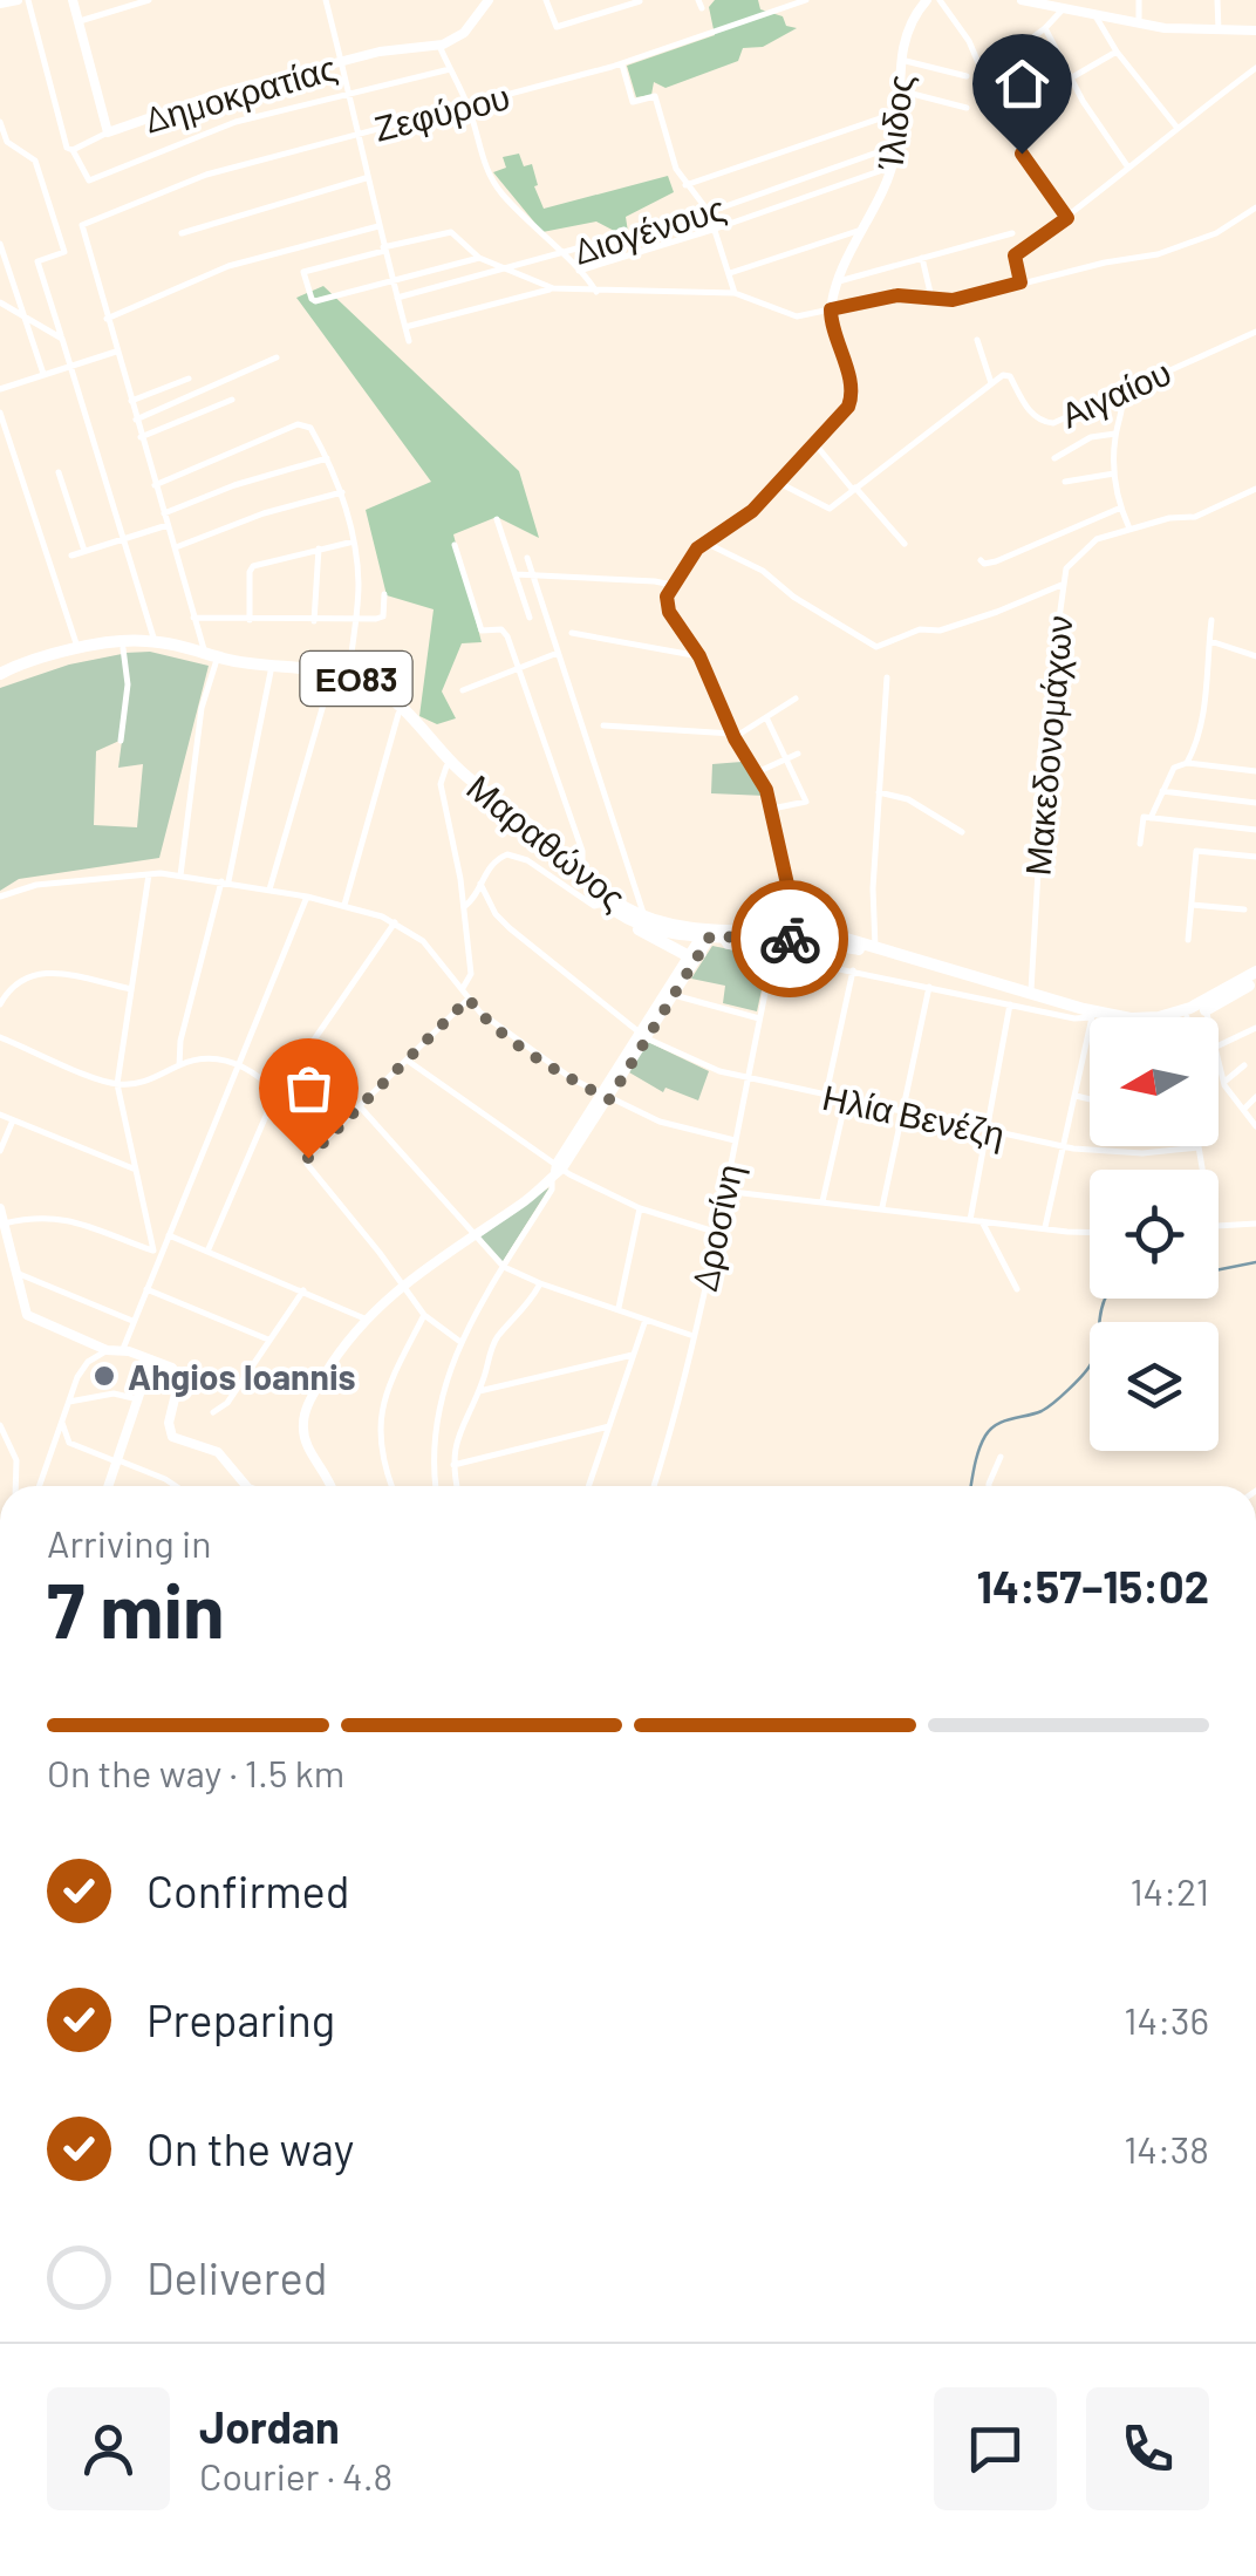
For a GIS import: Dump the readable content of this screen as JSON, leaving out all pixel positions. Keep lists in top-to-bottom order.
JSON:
{
  "streets": {
    "main road": ["ΕΟ83", "Μαραθώνος"],
    "street": [
      "Δημοκρατίας",
      "Ζεφύρου",
      "Ίλιδος",
      "Διογένους",
      "Αιγαίου",
      "Μακεδονομάχων",
      "Ηλία Βενέζη",
      "Δροσίνη"
    ]
  },
  "crossings": [
    ["Ίλιδος", "Διογένους"],
    ["Μακεδονομάχων", "Μαραθώνος"],
    ["Ηλία Βενέζη", "Δροσίνη"]
  ],
  "places": ["Ahgios Ioannis"],
  "north": "left",
  "page": {
    "heading": ["7 min", "Arriving in", "14:57–15:02"],
    "panel": ["Jordan", "Courier · 4.8"],
    "bar": "On the way · 1.5 km",
    "list": [
      ["Confirmed", "14:21"],
      ["Preparing", "14:36"],
      ["On the way", "14:38"],
      "Delivered"
    ]
  }
}
